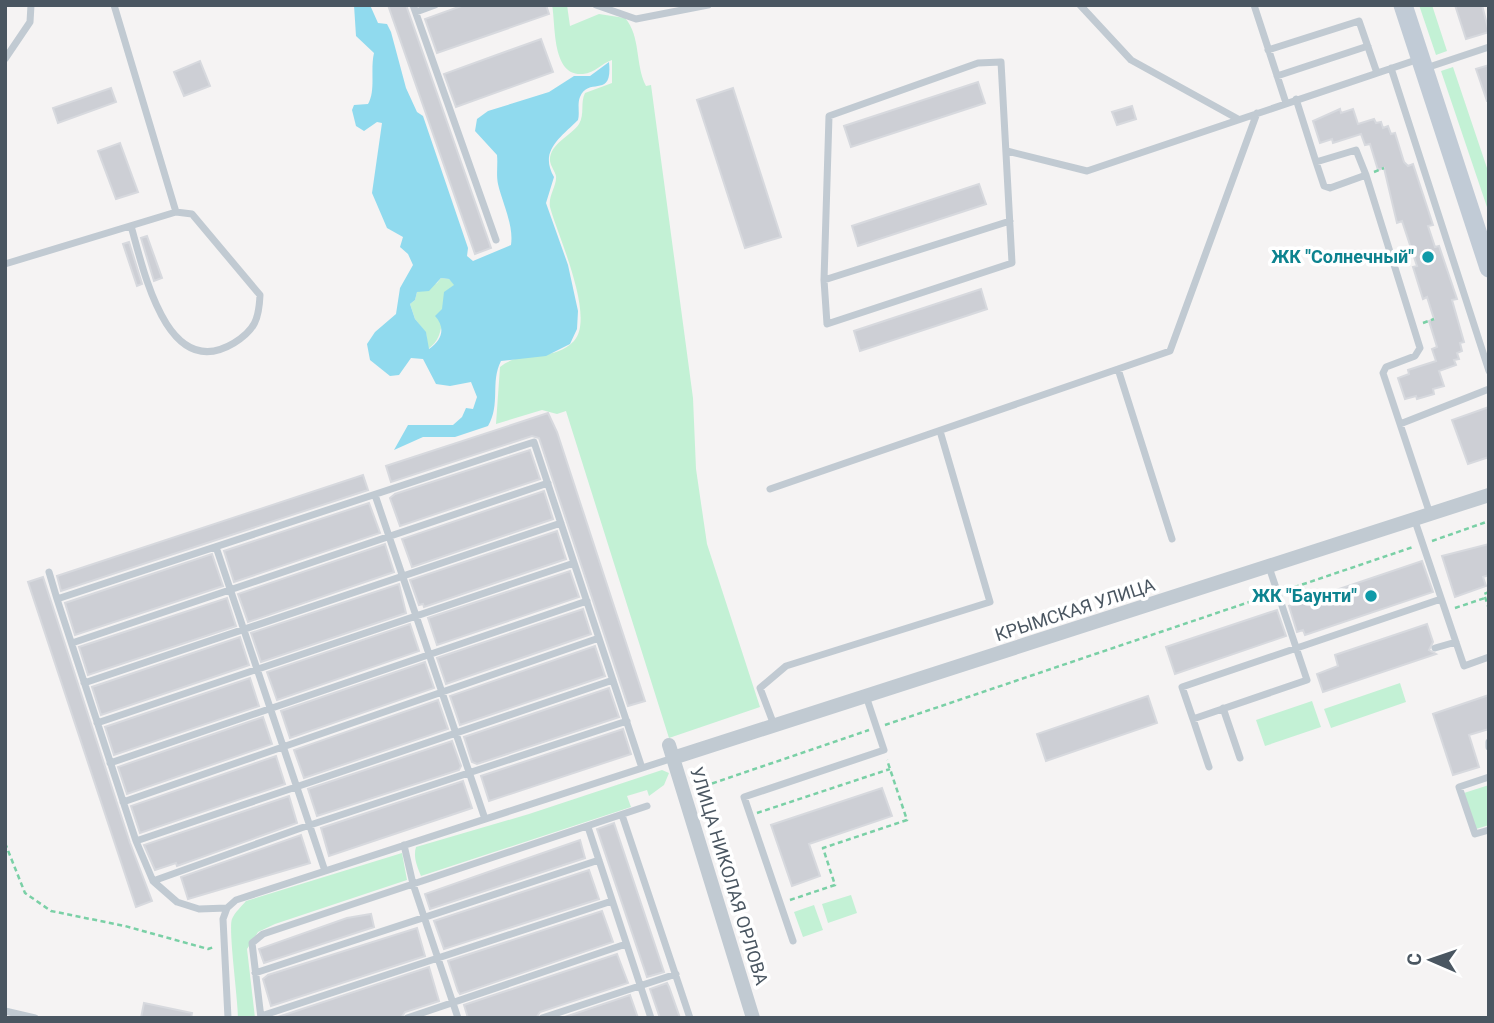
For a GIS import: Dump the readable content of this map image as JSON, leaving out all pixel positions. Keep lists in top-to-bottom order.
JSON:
{
  "streets": {
    "street": ["КРЫМСКАЯ УЛИЦА", "УЛИЦА НИКОЛАЯ ОРЛОВА"]
  },
  "crossings": [
    ["КРЫМСКАЯ УЛИЦА", "УЛИЦА НИКОЛАЯ ОРЛОВА"]
  ],
  "places": ["ЖК \"Солнечный\"", "ЖК \"Баунти\""],
  "north": "left"
}
